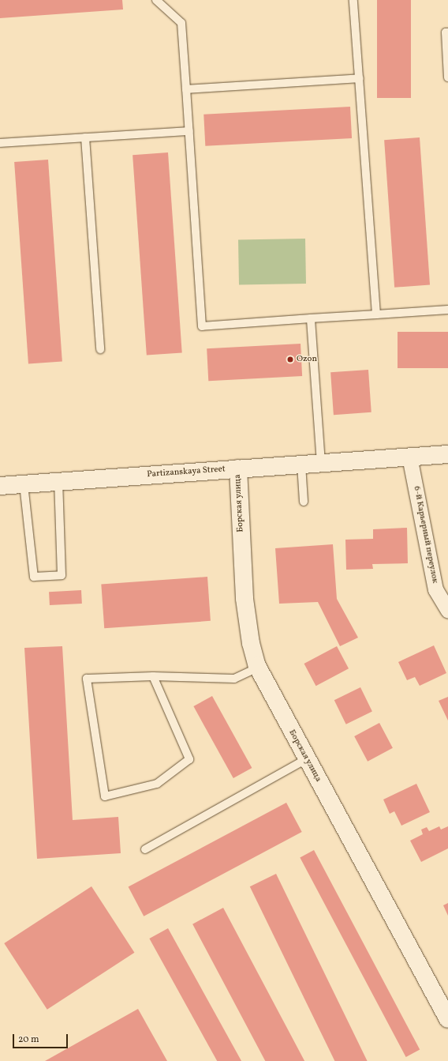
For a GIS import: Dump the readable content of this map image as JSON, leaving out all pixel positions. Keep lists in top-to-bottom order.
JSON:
{
  "streets": {
    "street": ["Partizanskaya Street", "Борская улица", "6-й Карьерный переулок"]
  },
  "crossings": [
    ["Partizanskaya Street", "Борская улица"],
    ["Partizanskaya Street", "6-й Карьерный переулок"]
  ],
  "places": ["Ozon"],
  "scale_bar": "20 m"
}
